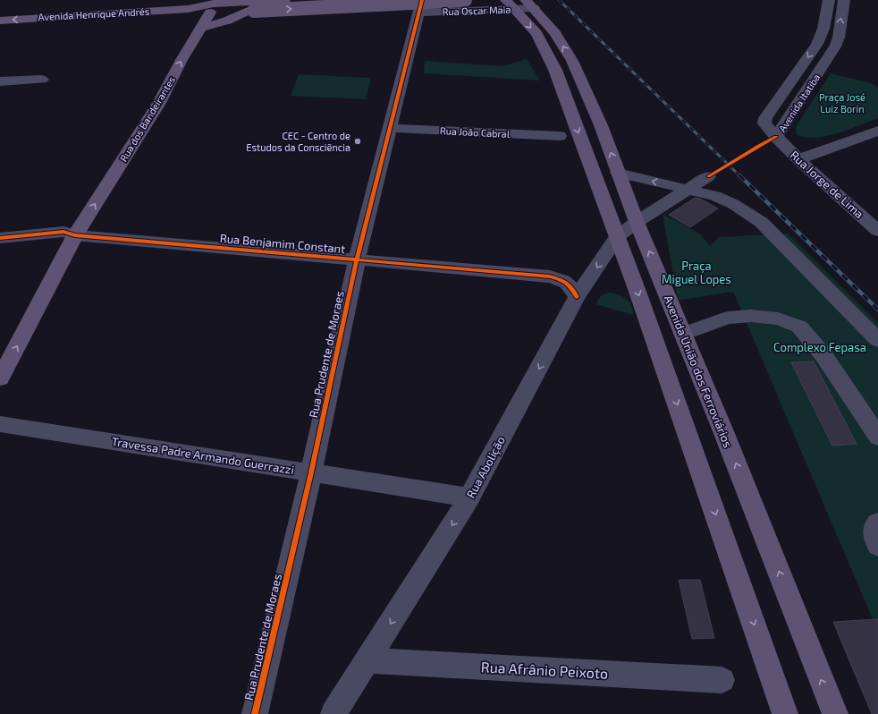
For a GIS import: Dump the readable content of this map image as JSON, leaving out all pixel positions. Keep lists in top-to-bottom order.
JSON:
{
  "streets": {
    "main road": ["Avenida Henrique Andrés", "Rua dos Bandeirantes", "Avenida União dos Ferroviários"],
    "street": [
      "Rua Oscar Maia",
      "Avenida Itatiba",
      "Rua João Cabral",
      "Rua Jorge de Lima",
      "Rua Benjamim Constant",
      "Rua Prudente de Moraes",
      "Travessa Padre Armando Guerrazzi",
      "Rua Abolição",
      "Rua Afrânio Peixoto"
    ]
  },
  "crossings": [
    ["Rua Oscar Maia", "Rua Prudente de Moraes"],
    ["Rua Oscar Maia", "Avenida União dos Ferroviários"],
    ["Avenida Henrique Andrés", "Rua dos Bandeirantes"],
    ["Avenida Itatiba", "Rua Jorge de Lima"],
    ["Rua dos Bandeirantes", "Rua Benjamim Constant"],
    ["Rua João Cabral", "Rua Prudente de Moraes"],
    ["Rua Benjamim Constant", "Rua Prudente de Moraes"],
    ["Rua Benjamim Constant", "Rua Abolição"],
    ["Rua Prudente de Moraes", "Travessa Padre Armando Guerrazzi"],
    ["Avenida União dos Ferroviários", "Rua Abolição"],
    ["Travessa Padre Armando Guerrazzi", "Rua Abolição"],
    ["Rua Abolição", "Rua Afrânio Peixoto"]
  ],
  "one_way": ["Avenida Henrique Andrés", "Rua dos Bandeirantes", "Rua Abolição"],
  "parks": ["Praça José Luiz Borin", "Praça Miguel Lopes", "Complexo Fepasa"],
  "places": ["CEC - Centro de Estudos da Consciẽncia"]
}
